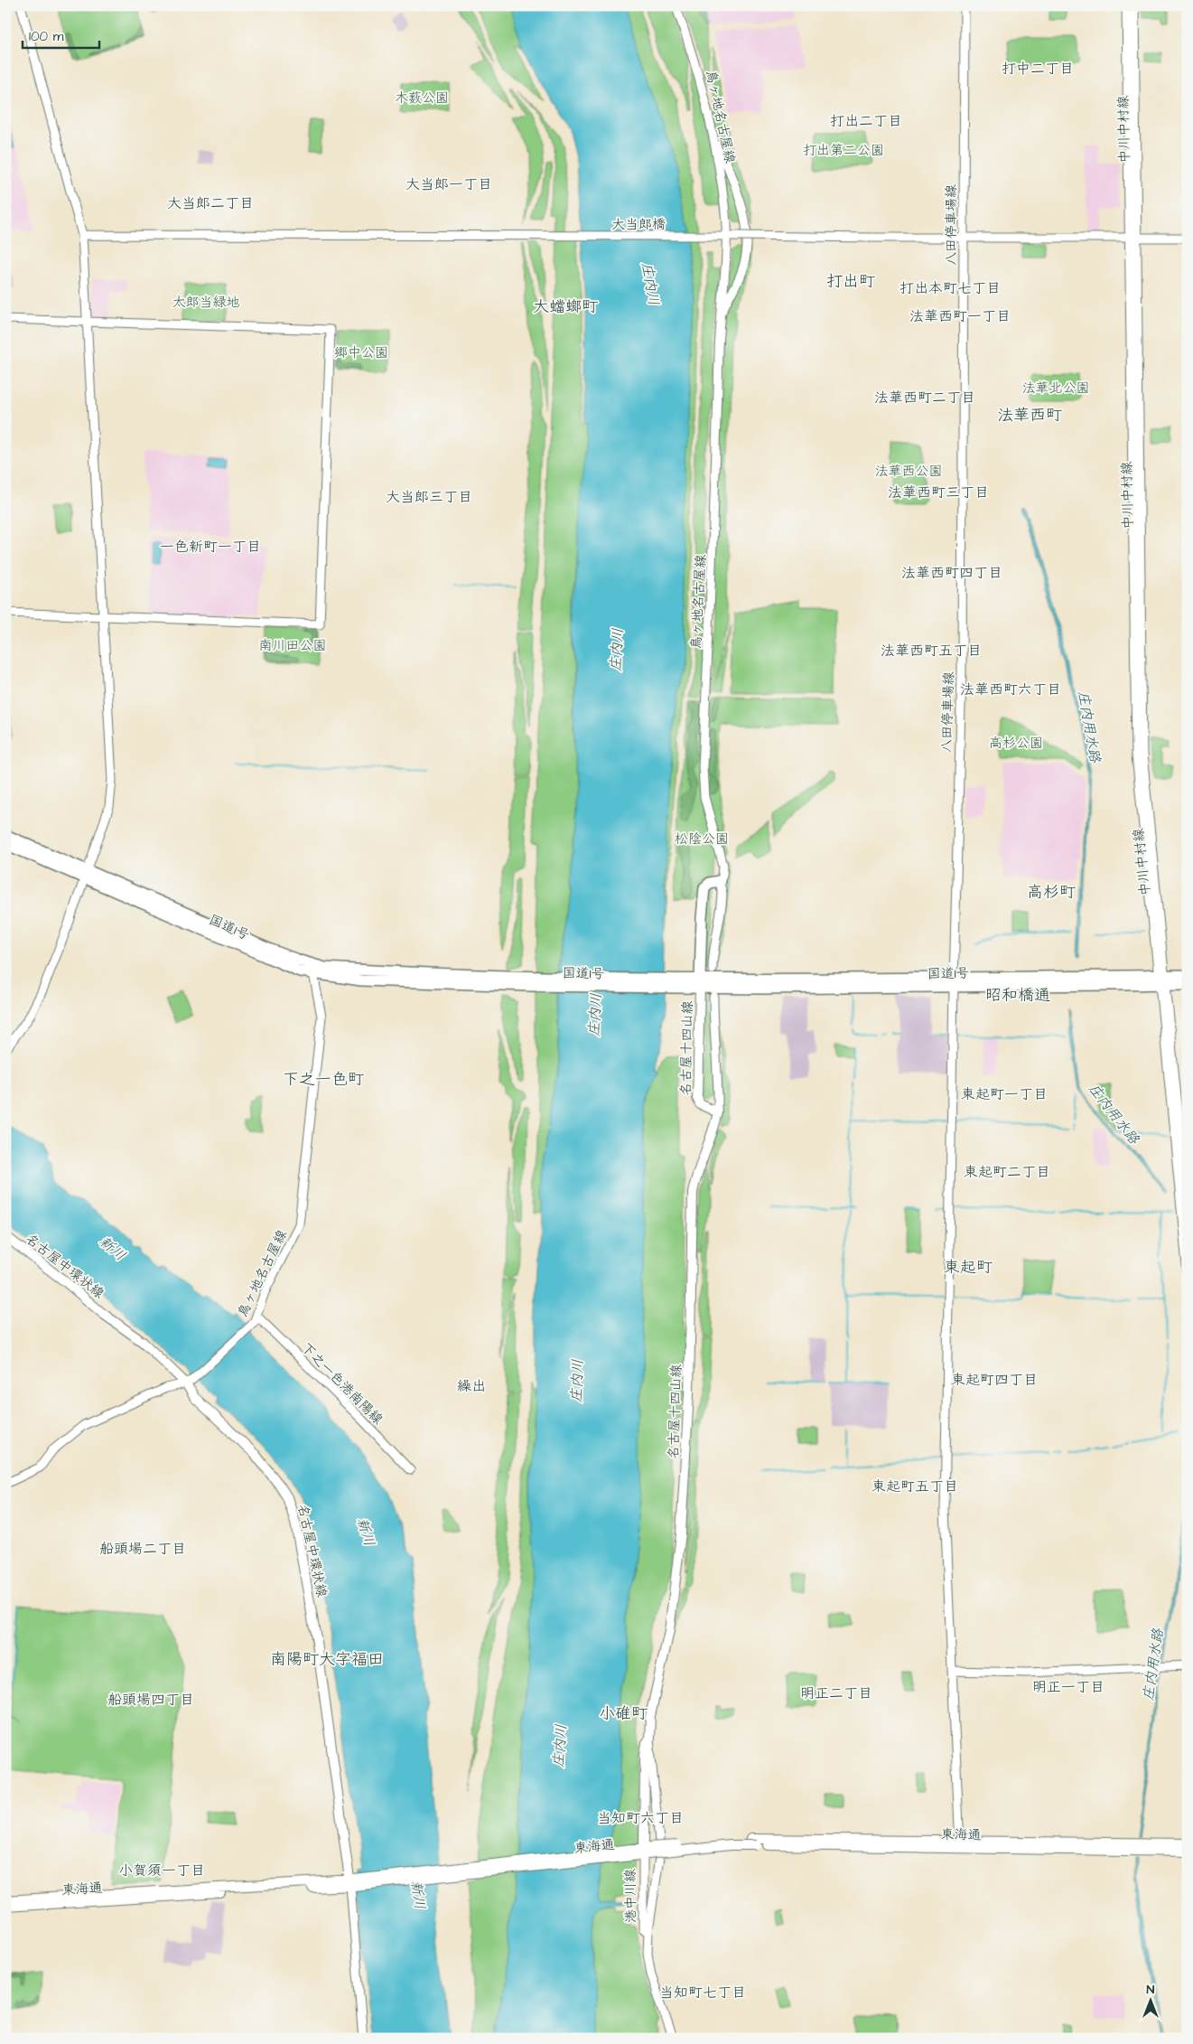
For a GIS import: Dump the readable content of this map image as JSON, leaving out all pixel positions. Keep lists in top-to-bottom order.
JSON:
{
  "streets": {
    "highway": ["国道1号"],
    "main road": ["名古屋十四山線", "名古屋中環状線", "東海通"],
    "street": [
      "鳥ヶ地名古屋線",
      "中川中村線",
      "大当郎橋",
      "八田停車場線",
      "下之一色港南陽線",
      "港中川線"
    ]
  },
  "crossings": [
    ["鳥ヶ地名古屋線", "大当郎橋"],
    ["鳥ヶ地名古屋線", "国道1号"],
    ["鳥ヶ地名古屋線", "名古屋中環状線"],
    ["鳥ヶ地名古屋線", "下之一色港南陽線"],
    ["中川中村線", "大当郎橋"],
    ["中川中村線", "国道1号"],
    ["大当郎橋", "八田停車場線"],
    ["八田停車場線", "国道1号"],
    ["八田停車場線", "東海通"],
    ["国道1号", "名古屋十四山線"],
    ["名古屋十四山線", "東海通"],
    ["名古屋十四山線", "港中川線"],
    ["名古屋中環状線", "東海通"],
    ["東海通", "港中川線"]
  ],
  "districts": [
    "打中二丁目",
    "打出二丁目",
    "大当郎一丁目",
    "大当郎二丁目",
    "打出町",
    "打出本町七丁目",
    "大蟷螂町",
    "法華西町一丁目",
    "法華西町二丁目",
    "法華西町",
    "法華西町三丁目",
    "大当郎三丁目",
    "一色新町一丁目",
    "法華西町四丁目",
    "法華西町五丁目",
    "法華西町六丁目",
    "高杉町",
    "昭和橋通",
    "下之一色町",
    "東起町一丁目",
    "東起町二丁目",
    "東起町",
    "東起町四丁目",
    "繰出",
    "東起町五丁目",
    "船頭場二丁目",
    "南陽町大字福田",
    "明正一丁目",
    "明正二丁目",
    "船頭場四丁目",
    "小碓町",
    "当知町六丁目",
    "小賀須一丁目",
    "当知町七丁目"
  ],
  "water": ["庄内川", "庄内用水路", "新川"],
  "parks": [
    "木薮公園",
    "打出第二公園",
    "太郎当緑地",
    "郷中公園",
    "法華北公園",
    "法華西公園",
    "南川田公園",
    "高杉公園",
    "松陰公園"
  ],
  "scale_bar": "100 m",
  "north": "top"
}
